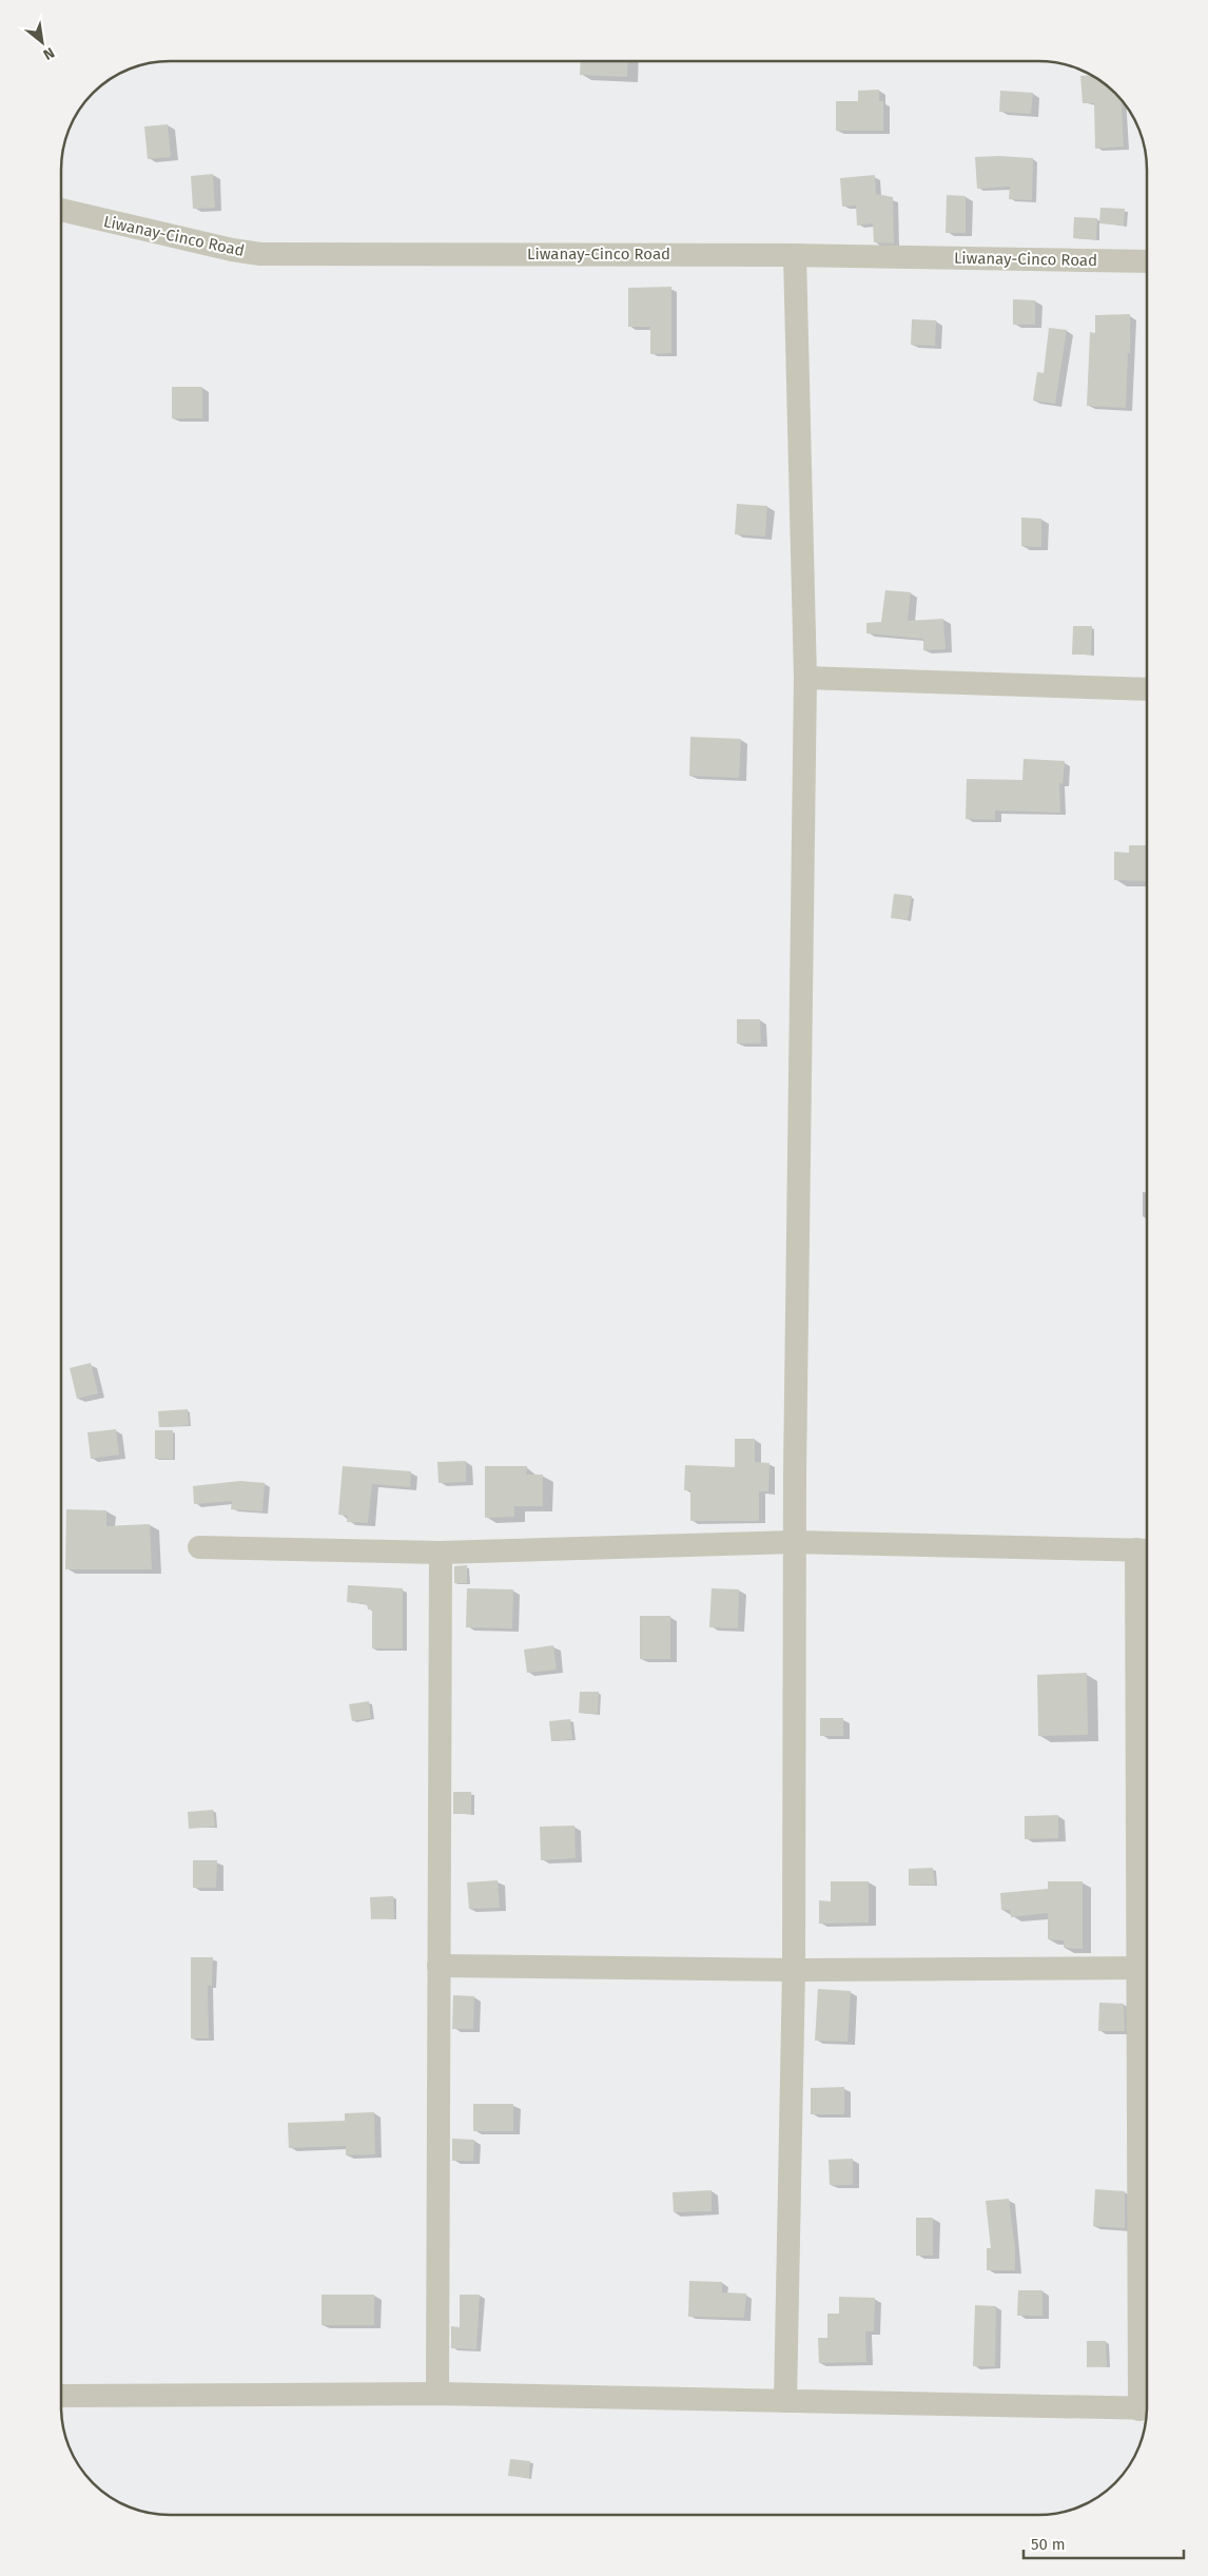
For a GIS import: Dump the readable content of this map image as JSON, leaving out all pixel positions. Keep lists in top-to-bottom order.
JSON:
{
  "streets": {
    "street": ["Liwanay-Cinco Road"]
  },
  "scale_bar": "50 m",
  "north": "bottom right"
}
